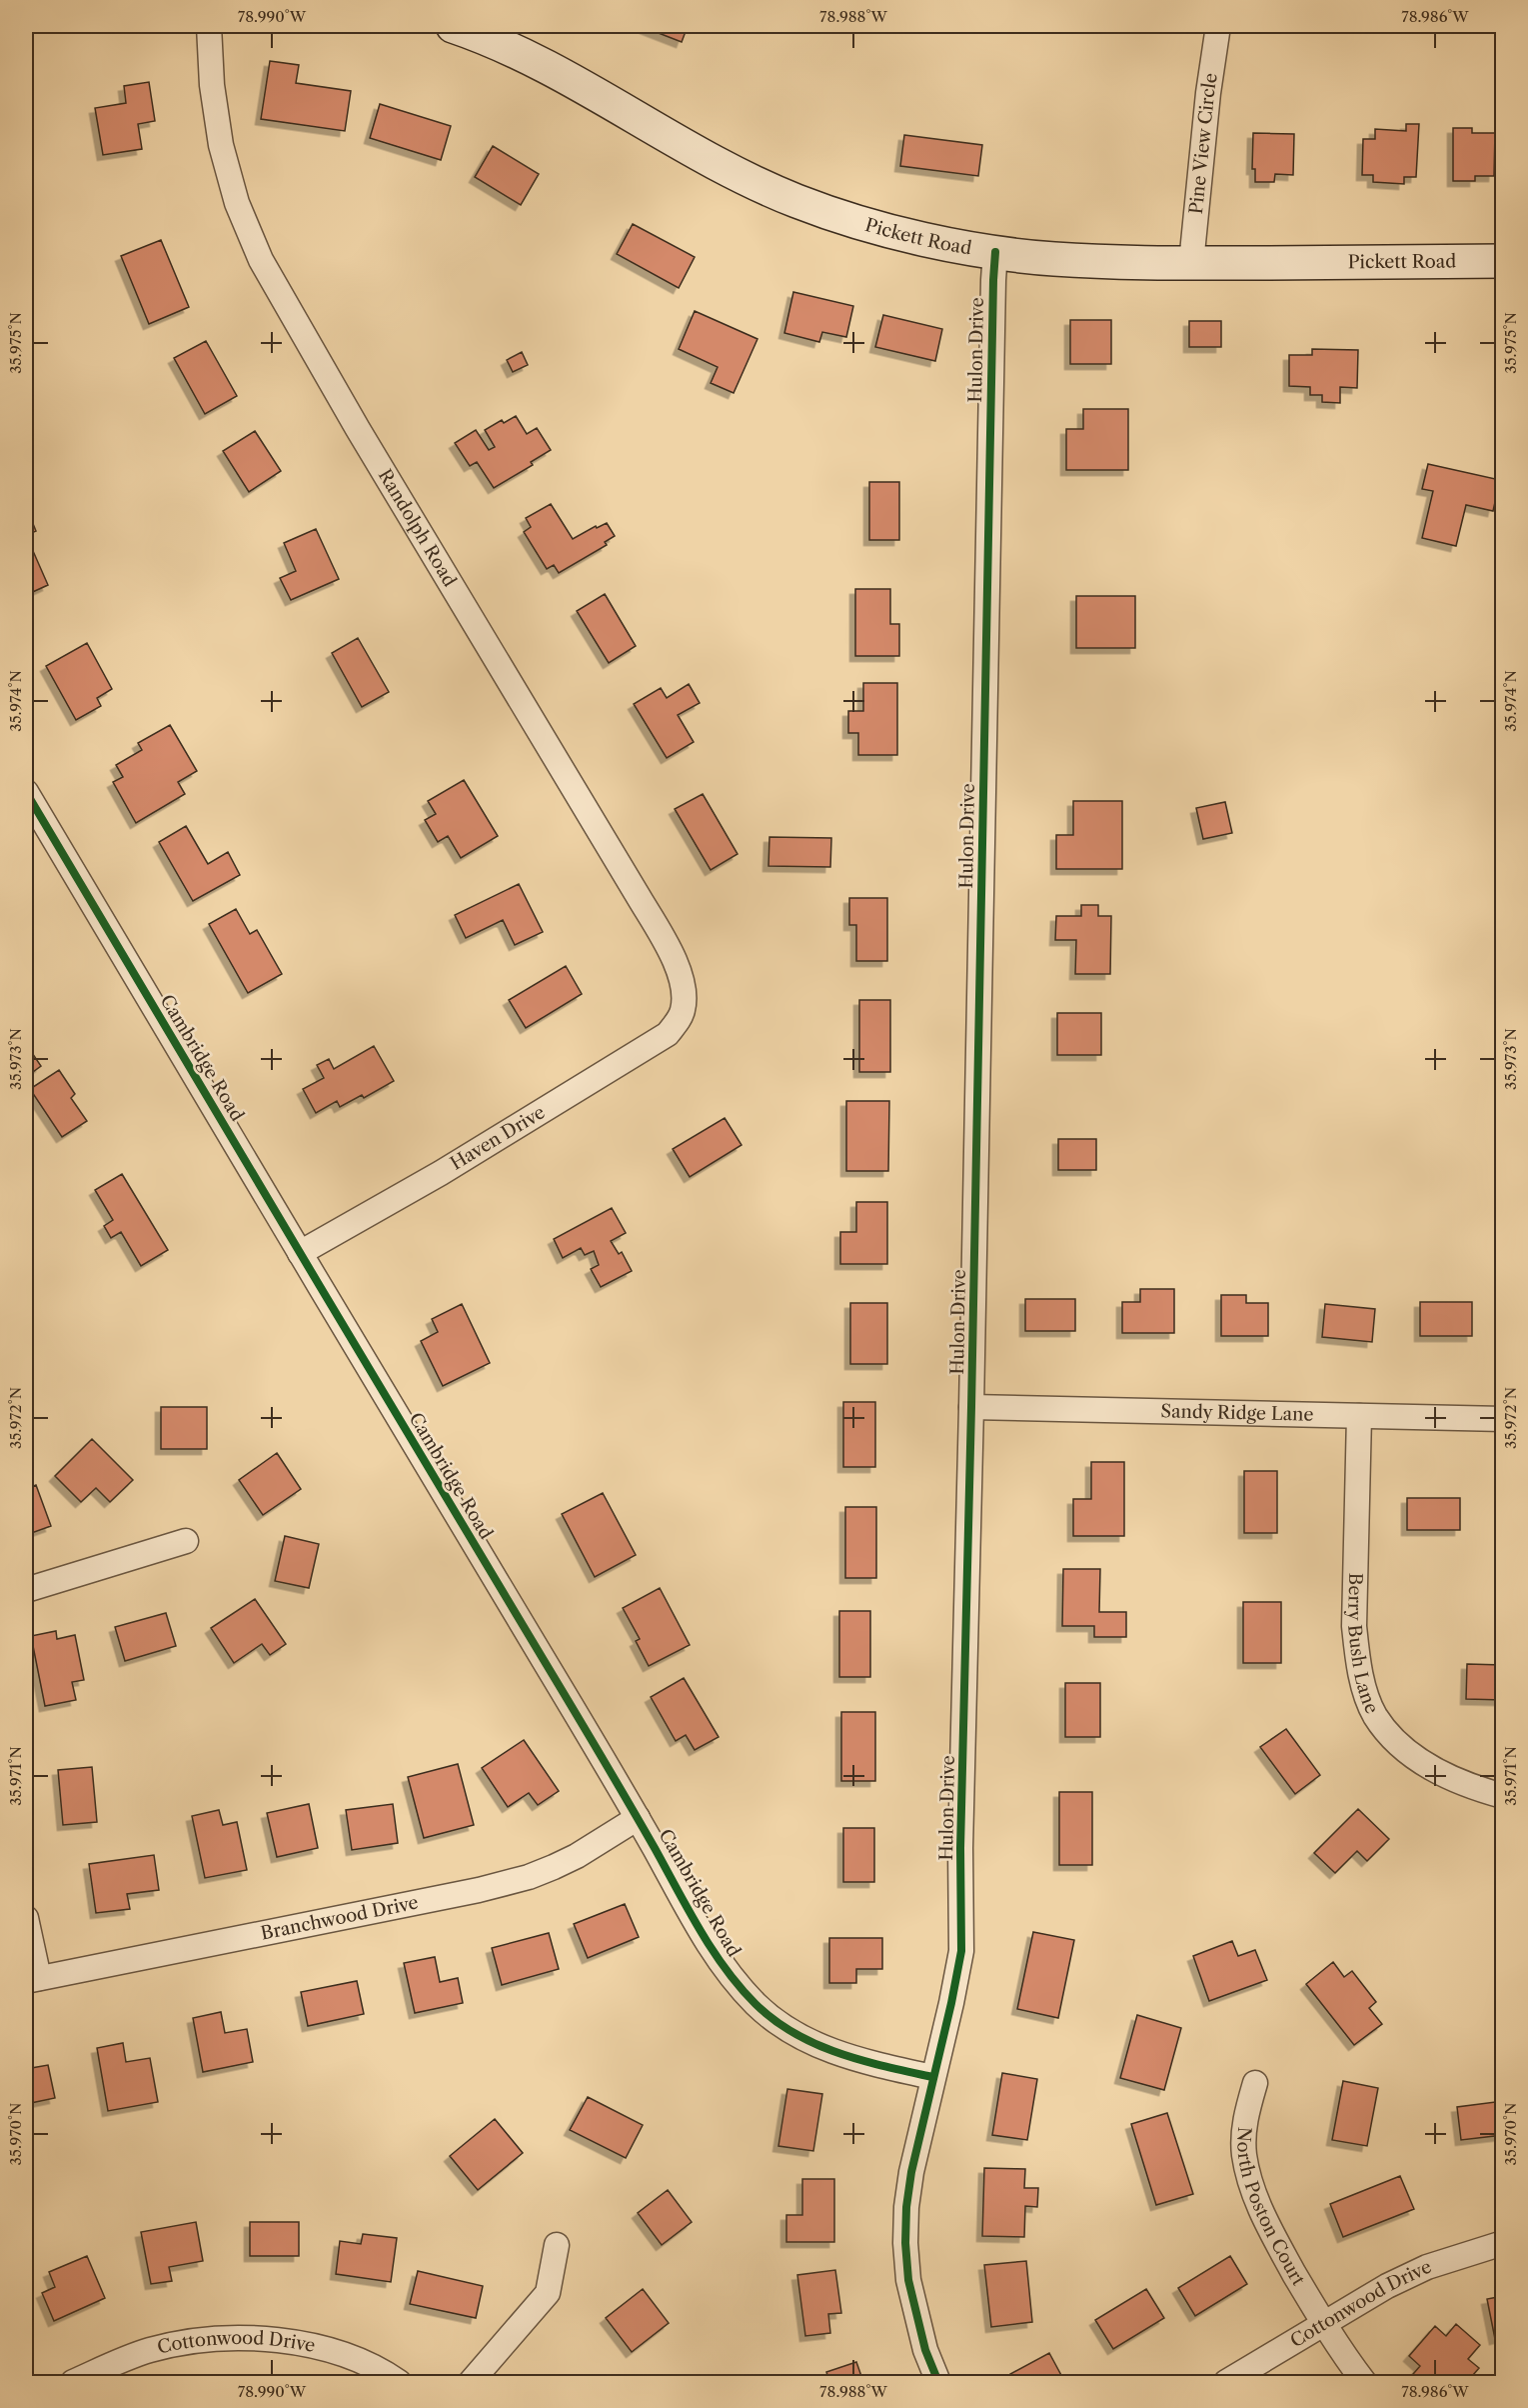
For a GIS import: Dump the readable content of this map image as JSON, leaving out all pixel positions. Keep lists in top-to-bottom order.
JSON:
{
  "streets": {
    "street": [
      "Pine View Circle",
      "Pickett Road",
      "Hulon Drive",
      "Randolph Road",
      "Cambridge Road",
      "Haven Drive",
      "Sandy Ridge Lane",
      "Berry Bush Lane",
      "Branchwood Drive",
      "North Poston Court",
      "Cottonwood Drive"
    ]
  },
  "crossings": [
    ["Pine View Circle", "Pickett Road"],
    ["Pickett Road", "Hulon Drive"],
    ["Hulon Drive", "Cambridge Road"],
    ["Hulon Drive", "Sandy Ridge Lane"],
    ["Randolph Road", "Haven Drive"],
    ["Cambridge Road", "Haven Drive"],
    ["Cambridge Road", "Branchwood Drive"],
    ["Sandy Ridge Lane", "Berry Bush Lane"],
    ["North Poston Court", "Cottonwood Drive"]
  ],
  "coordinates": [
    "78.990°W",
    "78.988°W",
    "78.986°W",
    "35.975°N",
    "35.974°N",
    "35.973°N",
    "35.972°N",
    "35.971°N",
    "35.970°N"
  ]
}
